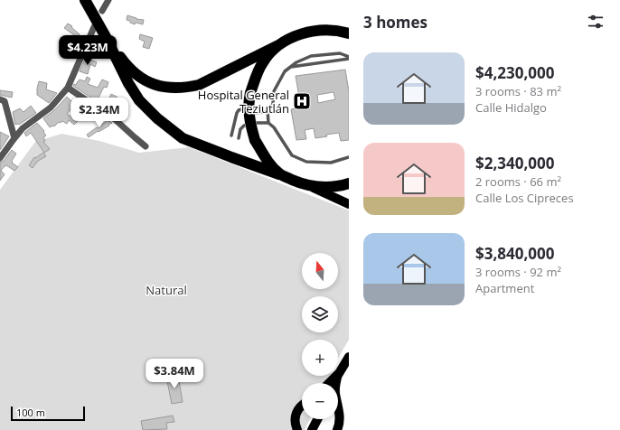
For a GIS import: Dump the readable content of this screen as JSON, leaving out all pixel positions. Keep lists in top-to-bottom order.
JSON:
{
  "parks": ["Natural"],
  "places": {
    "hospital": ["Hospital General Teziutlán"]
  },
  "scale_bar": "100 m",
  "north": "top",
  "page": {
    "heading": "3 homes",
    "price": ["$4.23M", "$2.34M", "$3.84M"],
    "list": [
      {
        "name": "$4,230,000",
        "note": "3 rooms · 83 m² · Calle Hidalgo"
      },
      {
        "name": "$2,340,000",
        "note": "2 rooms · 66 m² · Calle Los Cipreces"
      },
      {
        "name": "$3,840,000",
        "note": "3 rooms · 92 m² · Apartment"
      }
    ],
    "map_buttons": ["+", "−"],
    "scale": "100 m"
  }
}
